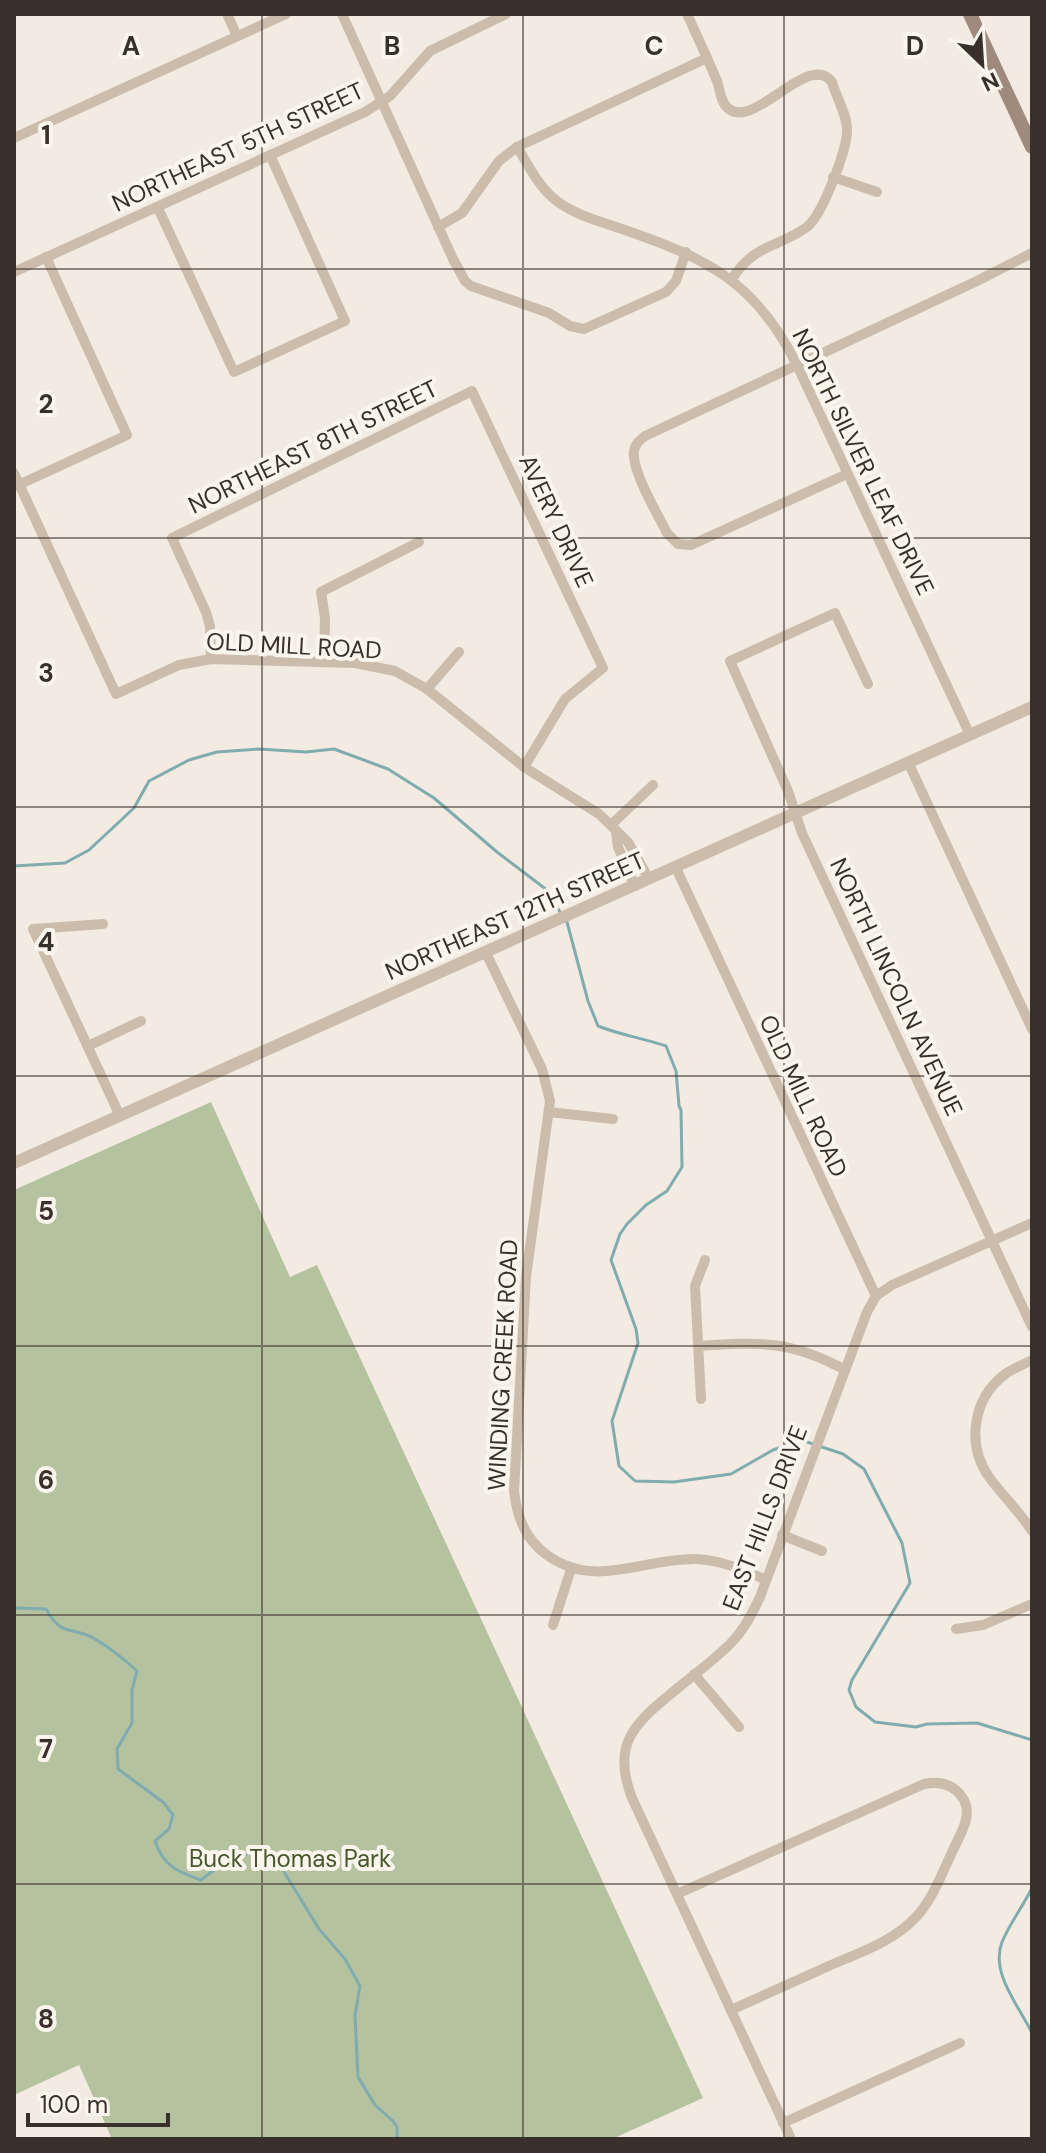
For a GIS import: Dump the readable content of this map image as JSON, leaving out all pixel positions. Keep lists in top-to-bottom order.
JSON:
{
  "streets": {
    "street": [
      "NORTHEAST 5TH STREET",
      "NORTHEAST 8TH STREET",
      "NORTH SILVER LEAF DRIVE",
      "AVERY DRIVE",
      "OLD MILL ROAD",
      "NORTHEAST 12TH STREET",
      "NORTH LINCOLN AVENUE",
      "WINDING CREEK ROAD",
      "EAST HILLS DRIVE"
    ]
  },
  "crossings": [
    ["NORTHEAST 8TH STREET", "AVERY DRIVE"],
    ["NORTHEAST 8TH STREET", "OLD MILL ROAD"],
    ["NORTH SILVER LEAF DRIVE", "NORTHEAST 12TH STREET"],
    ["AVERY DRIVE", "OLD MILL ROAD"],
    ["OLD MILL ROAD", "NORTHEAST 12TH STREET"],
    ["OLD MILL ROAD", "EAST HILLS DRIVE"],
    ["NORTHEAST 12TH STREET", "NORTH LINCOLN AVENUE"],
    ["NORTHEAST 12TH STREET", "WINDING CREEK ROAD"]
  ],
  "parks": ["Buck Thomas Park"],
  "scale_bar": "100 m",
  "north": "bottom right",
  "grid": {
    "columns": [
      "A",
      "B",
      "C",
      "D"
    ],
    "rows": [
      "1",
      "2",
      "3",
      "4",
      "5",
      "6",
      "7",
      "8"
    ]
  }
}
